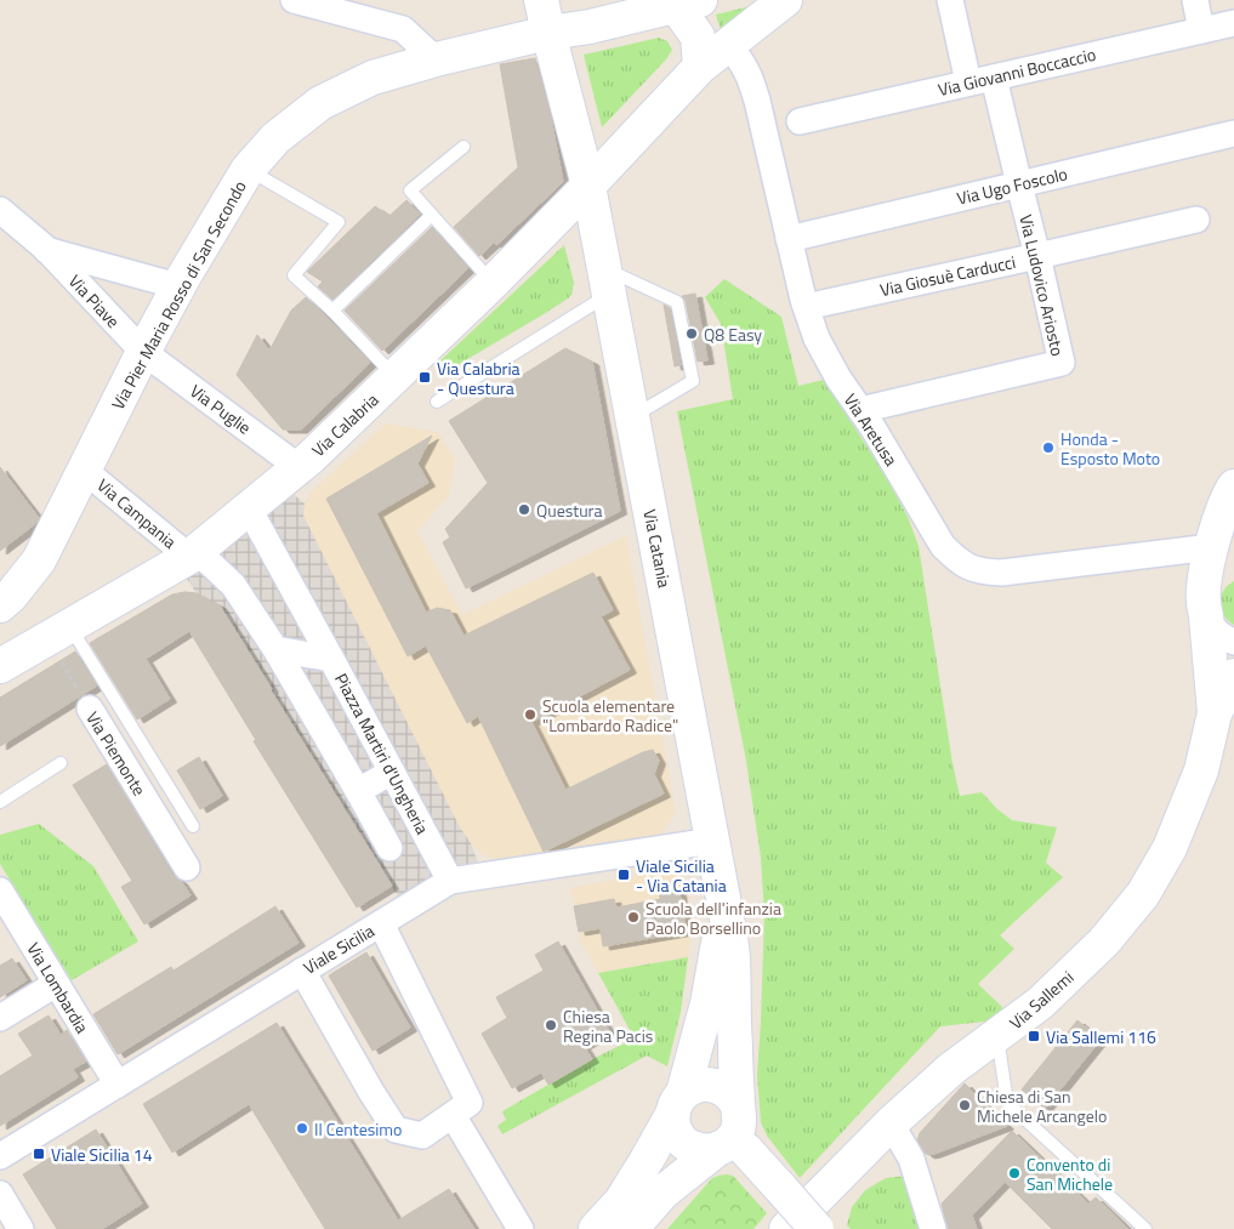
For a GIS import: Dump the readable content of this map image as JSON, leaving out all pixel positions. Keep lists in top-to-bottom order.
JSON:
{
  "streets": {
    "street": [
      "Via Giovanni Boccaccio",
      "Via Ugo Foscolo",
      "Via Giosuè Carducci",
      "Via Ludovico Ariosto",
      "Via Pier Maria Rosso di San Secondo",
      "Via Piave",
      "Via Puglie",
      "Via Calabria",
      "Via Aretusa",
      "Via Campania",
      "Via Catania",
      "Via Piemonte",
      "Piazza Martiri d'Ungheria",
      "Viale Sicilia",
      "Via Lombardia",
      "Via Sallemi"
    ]
  },
  "crossings": [
    ["Via Giovanni Boccaccio", "Via Ludovico Ariosto"],
    ["Via Ugo Foscolo", "Via Ludovico Ariosto"],
    ["Via Ugo Foscolo", "Via Aretusa"],
    ["Via Giosuè Carducci", "Via Ludovico Ariosto"],
    ["Via Giosuè Carducci", "Via Aretusa"],
    ["Via Ludovico Ariosto", "Via Aretusa"],
    ["Via Pier Maria Rosso di San Secondo", "Via Piave"],
    ["Via Pier Maria Rosso di San Secondo", "Via Puglie"],
    ["Via Pier Maria Rosso di San Secondo", "Via Campania"],
    ["Via Pier Maria Rosso di San Secondo", "Via Catania"],
    ["Via Piave", "Via Puglie"],
    ["Via Puglie", "Via Calabria"],
    ["Via Calabria", "Via Aretusa"],
    ["Via Calabria", "Via Campania"],
    ["Via Calabria", "Via Catania"],
    ["Via Calabria", "Via Piemonte"],
    ["Via Aretusa", "Via Sallemi"],
    ["Via Catania", "Viale Sicilia"],
    ["Piazza Martiri d'Ungheria", "Viale Sicilia"],
    ["Viale Sicilia", "Via Lombardia"]
  ],
  "places": {
    "other": [
      "Q8 Easy",
      "Honda - Esposto Moto",
      "Questura",
      "Scuola elementare \"Lombardo Radice\"",
      "Scuola dell'infanzia Paolo Borsellino",
      "Chiesa Regina Pacis",
      "Chiesa di San Michele Arcangelo",
      "Il Centesimo",
      "Convento di San Michele"
    ],
    "transit": [
      "Via Calabria - Questura",
      "Viale Sicilia - Via Catania",
      "Via Sallemi 116",
      "Viale Sicilia 14"
    ]
  }
}
